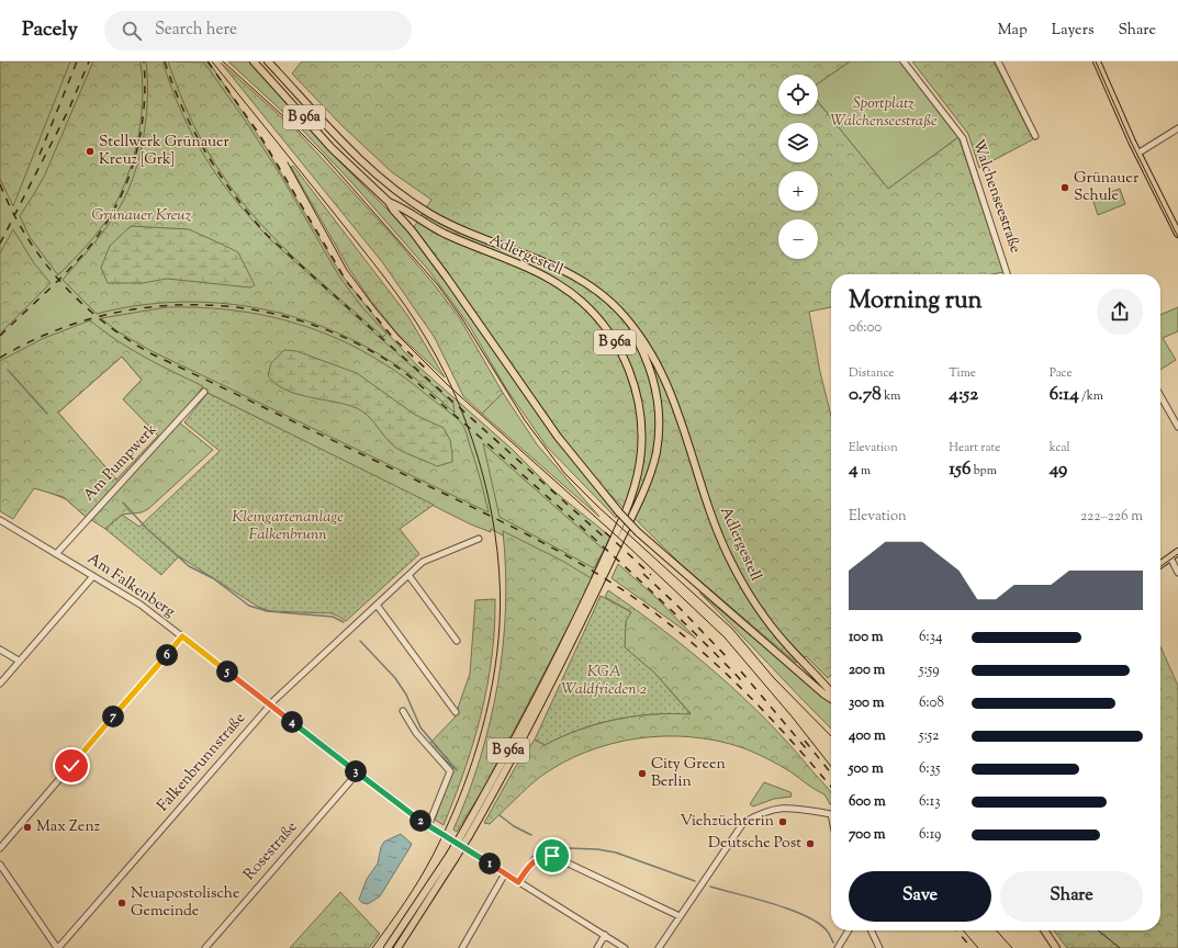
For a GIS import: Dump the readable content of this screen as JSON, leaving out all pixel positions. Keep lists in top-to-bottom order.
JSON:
{
  "streets": {
    "main road": ["B 96a", "Adlergestell"],
    "street": [
      "Walchenseestraße",
      "Am Pumpwerk",
      "Am Falkenberg",
      "Falkenbrunnstraße",
      "Rosestraße"
    ]
  },
  "crossings": [
    ["B 96a", "Adlergestell"],
    ["Am Pumpwerk", "Am Falkenberg"],
    ["Am Falkenberg", "Falkenbrunnstraße"],
    ["Am Falkenberg", "Rosestraße"]
  ],
  "parks": [
    "Sportplatz Walchenseestraße",
    "Grünauer Kreuz",
    "Kleingartenanlage Falkenbrunn",
    "KGA Waldfrieden 2"
  ],
  "places": [
    "Stellwerk Grünauer Kreuz [Grk]",
    "Grünauer Schule",
    "City Green Berlin",
    "Viehzüchterin",
    "Max Zenz",
    "Deutsche Post",
    "Neuapostolische Gemeinde"
  ],
  "page": {
    "header": "Pacely",
    "search": "Search here",
    "nav": ["Map", "Layers", "Share"],
    "map_buttons": ["+", "−"],
    "heading": ["Morning run", "06:00"],
    "stats": [
      ["Distance", "0.78 km"],
      ["Time", "4:52"],
      ["Pace", "6:14 /km"],
      ["Elevation", "4 m"],
      ["Heart rate", "156 bpm"],
      ["kcal", "49"]
    ],
    "chart": ["Elevation", "222–226 m"],
    "list": [
      {
        "name": "100 m",
        "note": "6:34"
      },
      {
        "name": "200 m",
        "note": "5:59"
      },
      {
        "name": "300 m",
        "note": "6:08"
      },
      {
        "name": "400 m",
        "note": "5:52"
      },
      {
        "name": "500 m",
        "note": "6:35"
      },
      {
        "name": "600 m",
        "note": "6:13"
      },
      {
        "name": "700 m",
        "note": "6:19"
      }
    ],
    "pins": [
      "6",
      "5",
      "7",
      "4",
      "3",
      "2",
      "1"
    ],
    "buttons": ["Save", "Share"]
  }
}
